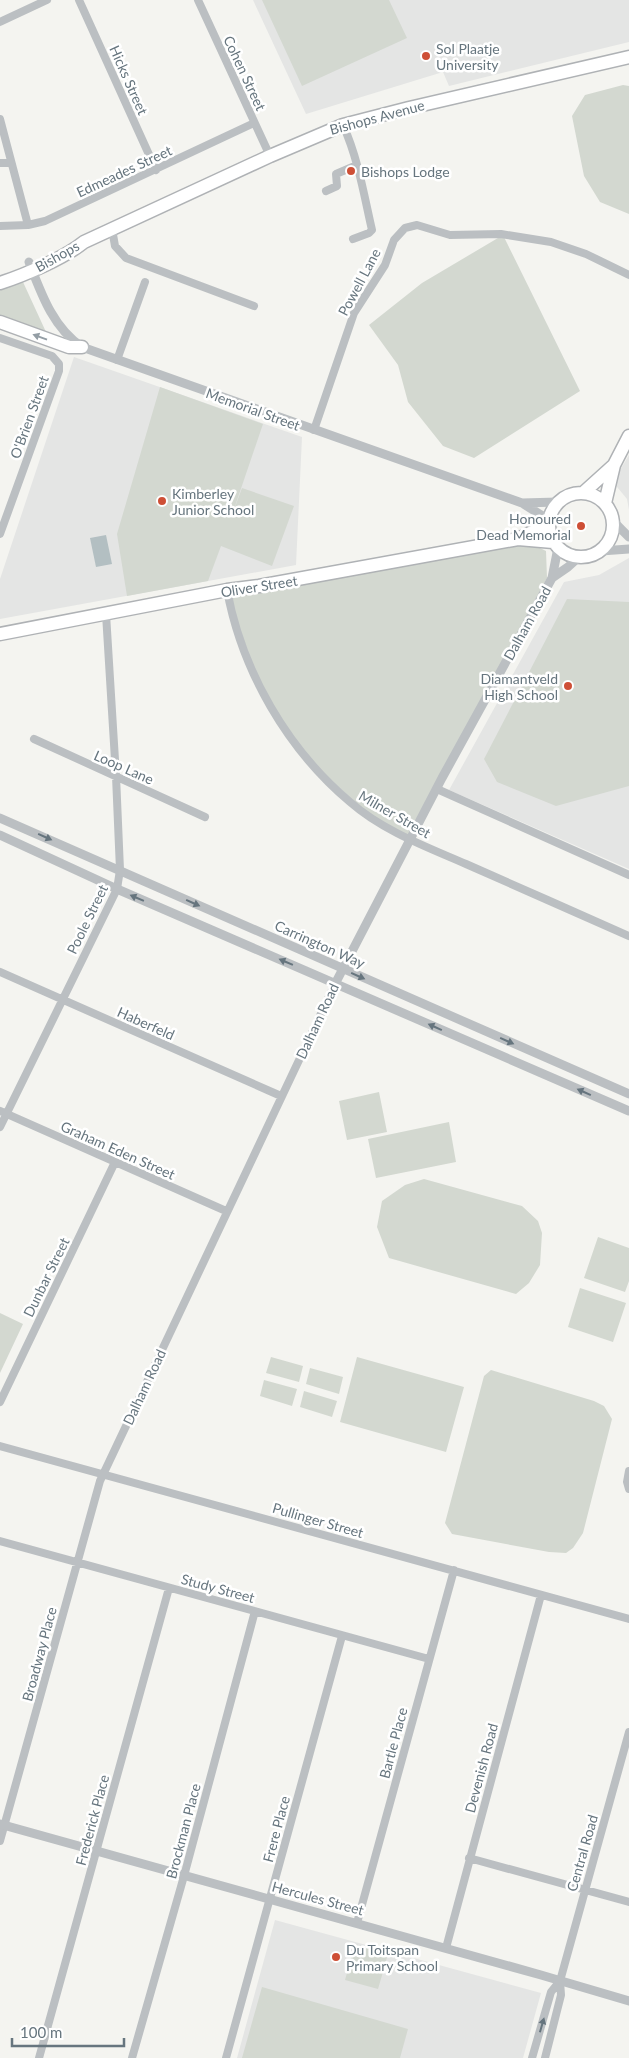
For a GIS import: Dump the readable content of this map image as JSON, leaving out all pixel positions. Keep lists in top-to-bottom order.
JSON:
{
  "streets": {
    "highway": ["Bishops Avenue", "Bishops", "Oliver Street"],
    "street": [
      "Cohen Street",
      "Hicks Street",
      "Edmeades Street",
      "Powell Lane",
      "Memorial Street",
      "O'Brien Street",
      "Dalham Road",
      "Loop Lane",
      "Milner Street",
      "Poole Street",
      "Carrington Way",
      "Haberfeld",
      "Graham Eden Street",
      "Dunbar Street",
      "Pullinger Street",
      "Study Street",
      "Broadway Place",
      "Bartle Place",
      "Devenish Road",
      "Frederick Place",
      "Frere Place",
      "Brockman Place",
      "Central Road",
      "Hercules Street"
    ]
  },
  "crossings": [
    ["Cohen Street", "Bishops Avenue"],
    ["Cohen Street", "Edmeades Street"],
    ["Hicks Street", "Edmeades Street"],
    ["Bishops Avenue", "Bishops"],
    ["Bishops", "Memorial Street"],
    ["Powell Lane", "Memorial Street"],
    ["Memorial Street", "Oliver Street"],
    ["Memorial Street", "Dalham Road"],
    ["Oliver Street", "Dalham Road"],
    ["Oliver Street", "Milner Street"],
    ["Oliver Street", "Poole Street"],
    ["Dalham Road", "Milner Street"],
    ["Dalham Road", "Carrington Way"],
    ["Dalham Road", "Haberfeld"],
    ["Dalham Road", "Graham Eden Street"],
    ["Dalham Road", "Pullinger Street"],
    ["Dalham Road", "Broadway Place"],
    ["Loop Lane", "Poole Street"],
    ["Poole Street", "Carrington Way"],
    ["Poole Street", "Haberfeld"],
    ["Poole Street", "Graham Eden Street"],
    ["Graham Eden Street", "Dunbar Street"],
    ["Pullinger Street", "Broadway Place"],
    ["Pullinger Street", "Bartle Place"],
    ["Pullinger Street", "Devenish Road"],
    ["Study Street", "Broadway Place"],
    ["Study Street", "Bartle Place"],
    ["Study Street", "Frederick Place"],
    ["Study Street", "Frere Place"],
    ["Study Street", "Brockman Place"],
    ["Broadway Place", "Hercules Street"],
    ["Bartle Place", "Hercules Street"],
    ["Devenish Road", "Hercules Street"],
    ["Frederick Place", "Hercules Street"],
    ["Frere Place", "Hercules Street"],
    ["Brockman Place", "Hercules Street"],
    ["Central Road", "Hercules Street"]
  ],
  "places": [
    "Sol Plaatje University",
    "Bishops Lodge",
    "Kimberley Junior School",
    "Honoured Dead Memorial",
    "Diamantveld High School",
    "Du Toitspan Primary School"
  ],
  "scale_bar": "100 m"
}
